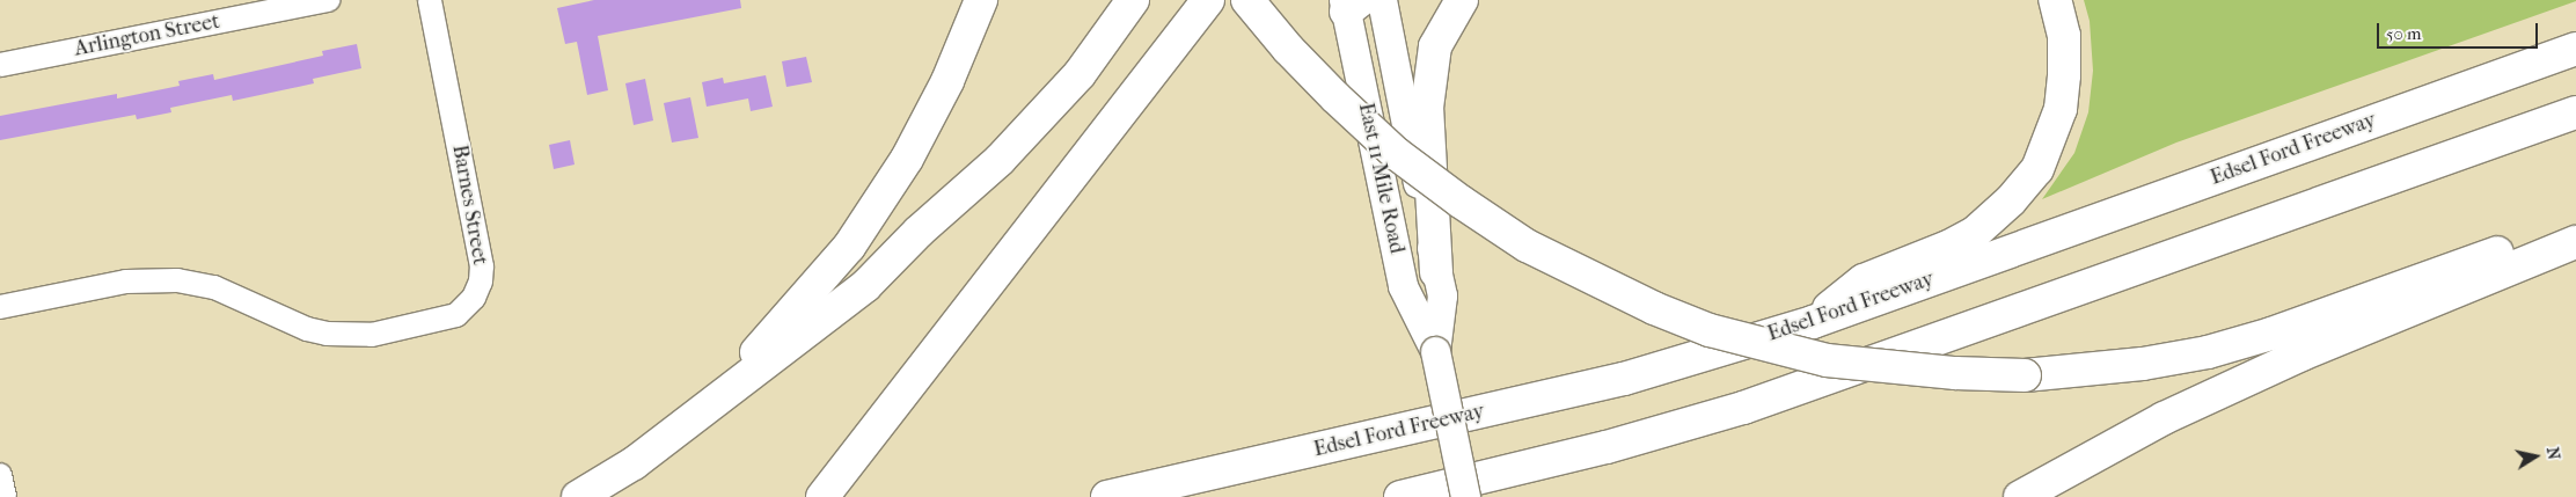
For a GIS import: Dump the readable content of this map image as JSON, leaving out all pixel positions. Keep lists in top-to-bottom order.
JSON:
{
  "streets": {
    "highway": ["Edsel Ford Freeway"],
    "main road": ["East 11 Mile Road"],
    "street": ["Arlington Street", "Barnes Street"]
  },
  "scale_bar": "50 m",
  "north": "right"
}
